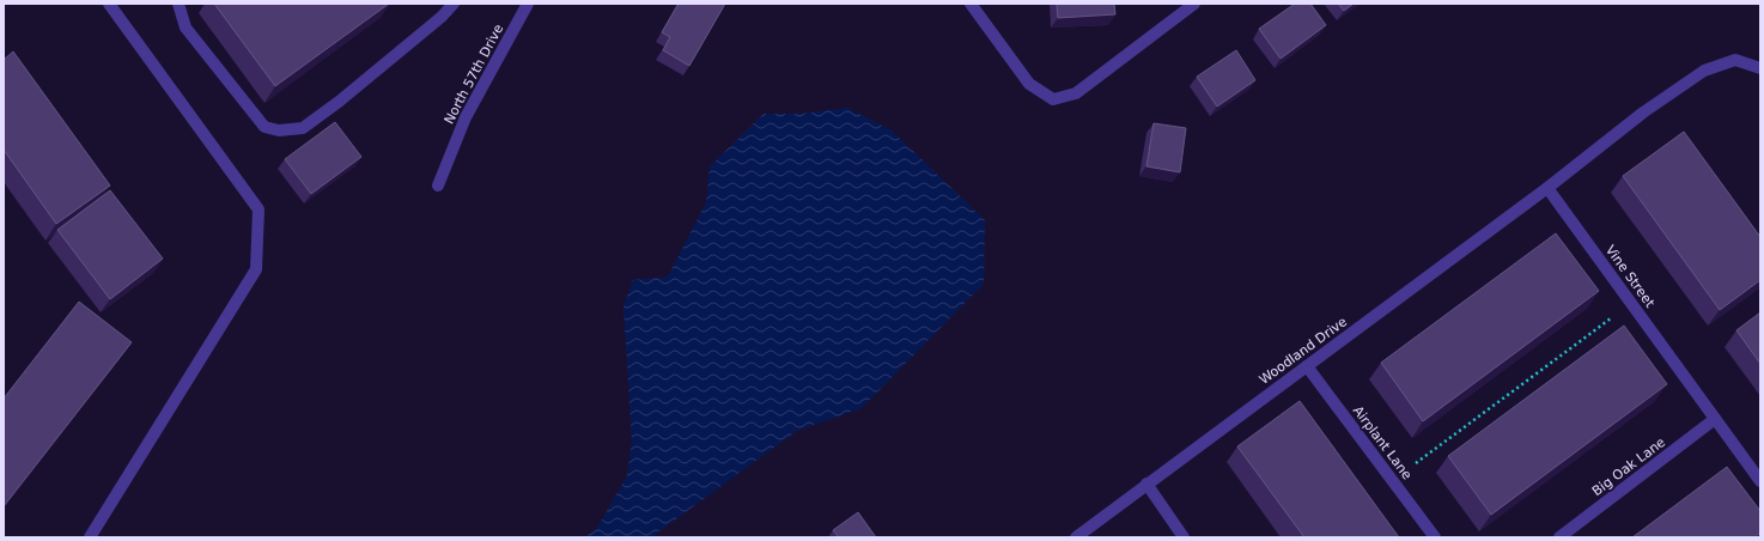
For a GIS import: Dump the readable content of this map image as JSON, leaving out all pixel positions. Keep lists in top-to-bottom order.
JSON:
{
  "streets": {
    "street": [
      "North 57th Drive",
      "Vine Street",
      "Woodland Drive",
      "Airplant Lane",
      "Big Oak Lane"
    ]
  },
  "crossings": [
    ["Vine Street", "Woodland Drive"],
    ["Vine Street", "Big Oak Lane"],
    ["Woodland Drive", "Airplant Lane"]
  ]
}
